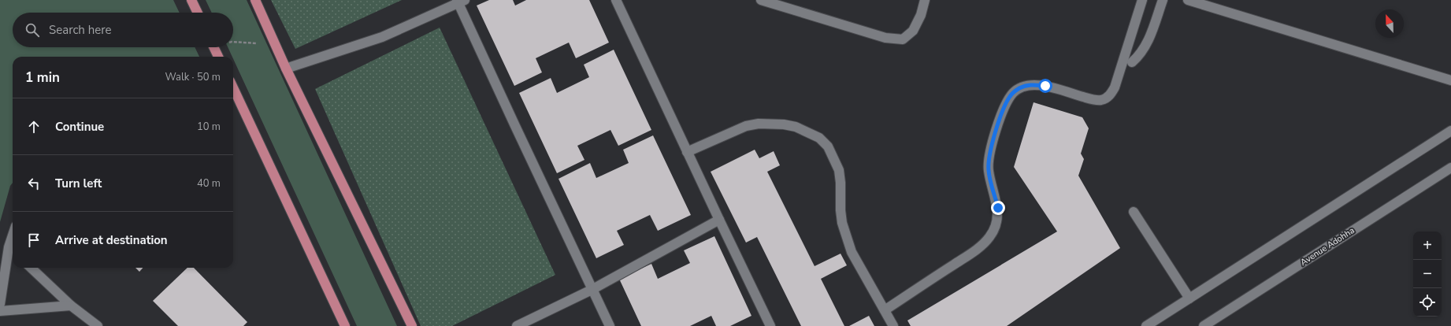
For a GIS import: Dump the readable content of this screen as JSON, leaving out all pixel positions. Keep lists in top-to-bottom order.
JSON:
{
  "streets": {
    "street": ["Avenue Adohha"]
  },
  "north": "top",
  "page": {
    "search": "Search here",
    "heading": ["1 min", "Walk · 50 m"],
    "list": [
      ["Continue", "10 m"],
      ["Turn left", "40 m"],
      "Arrive at destination"
    ],
    "map_buttons": ["+", "−"]
  }
}
